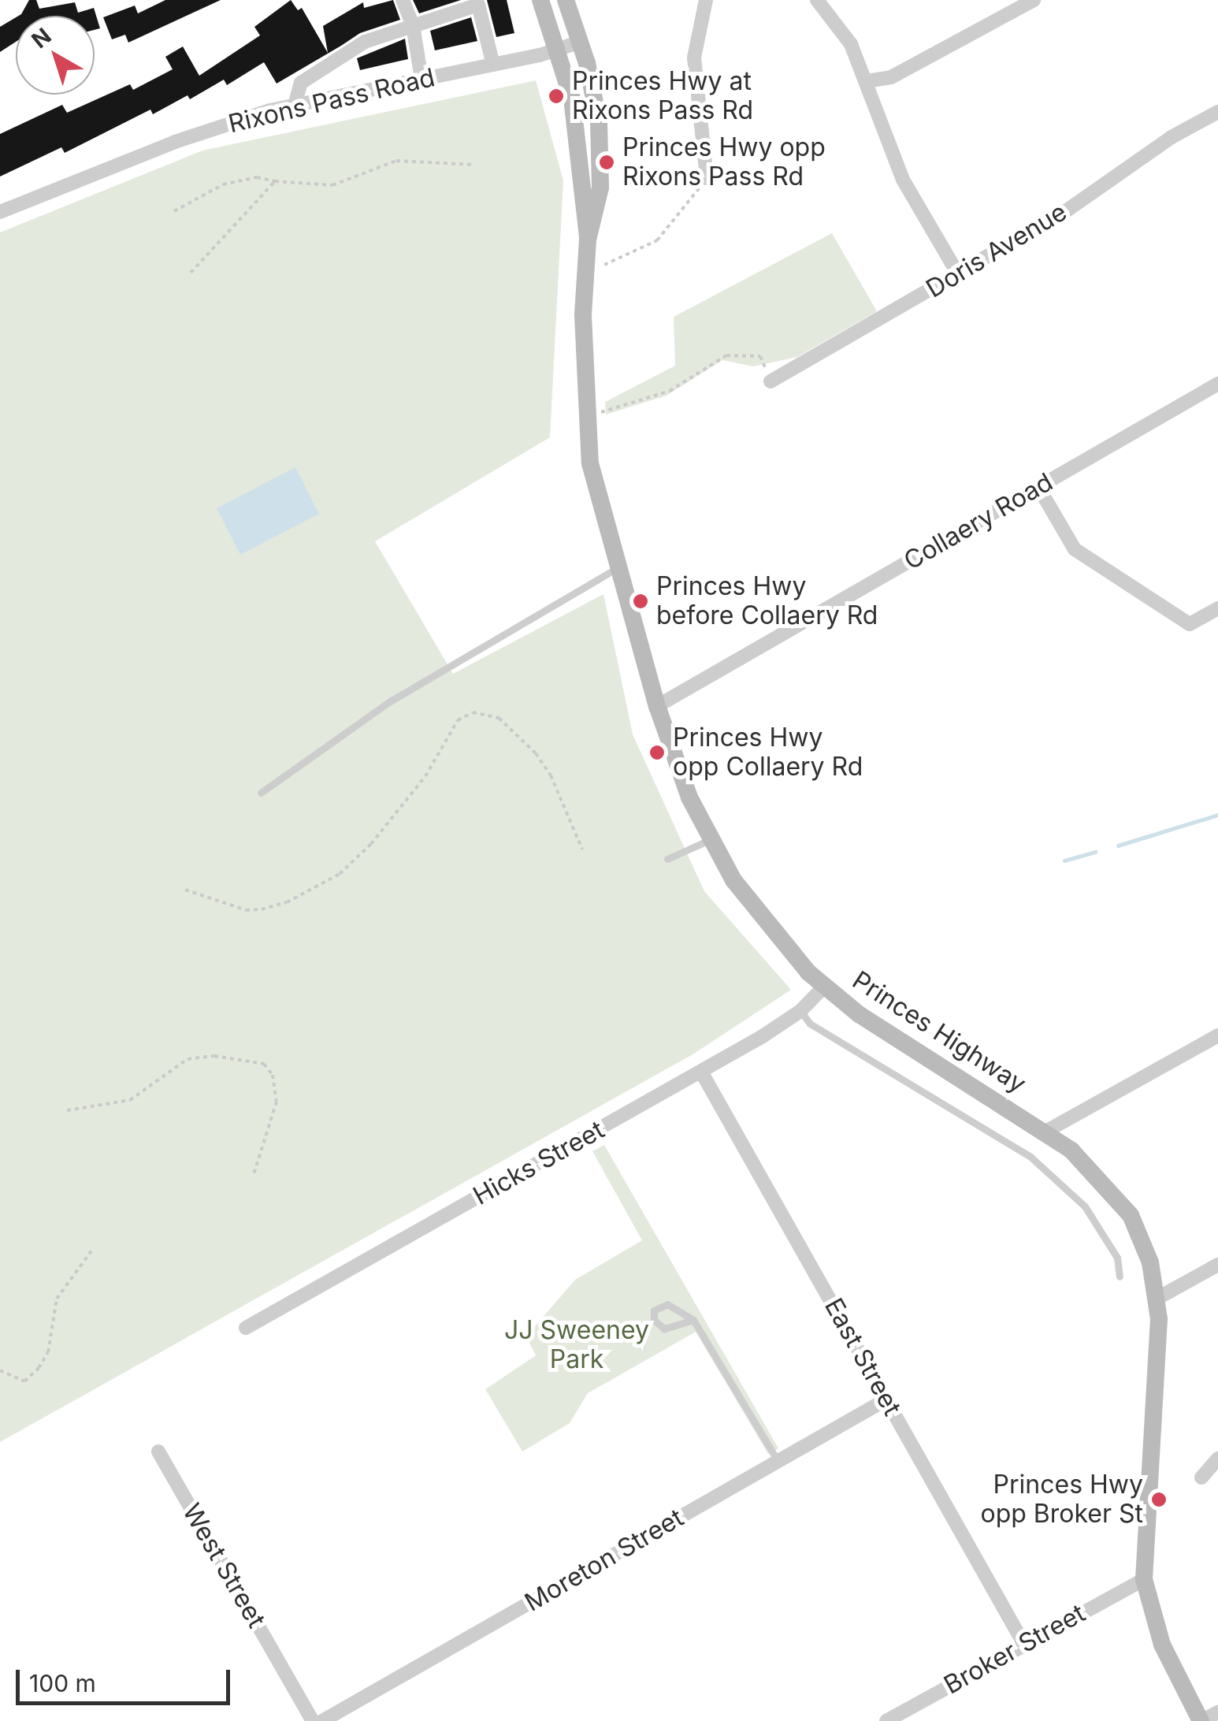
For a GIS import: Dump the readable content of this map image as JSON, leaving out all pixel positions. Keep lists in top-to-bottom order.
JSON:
{
  "streets": {
    "main road": ["Princes Highway"],
    "street": [
      "Rixons Pass Road",
      "Doris Avenue",
      "Collaery Road",
      "Hicks Street",
      "East Street",
      "Moreton Street",
      "West Street",
      "Broker Street"
    ]
  },
  "crossings": [
    ["Rixons Pass Road", "Princes Highway"],
    ["Collaery Road", "Princes Highway"],
    ["Princes Highway", "Hicks Street"],
    ["Princes Highway", "Broker Street"],
    ["Hicks Street", "East Street"],
    ["East Street", "Moreton Street"],
    ["East Street", "Broker Street"]
  ],
  "parks": ["JJ Sweeney Park"],
  "places": [
    "Princes Hwy at Rixons Pass Rd",
    "Princes Hwy opp Rixons Pass Rd",
    "Princes Hwy before Collaery Rd",
    "Princes Hwy opp Collaery Rd",
    "Princes Hwy opp Broker St"
  ],
  "scale_bar": "100 m",
  "north": "top left"
}
